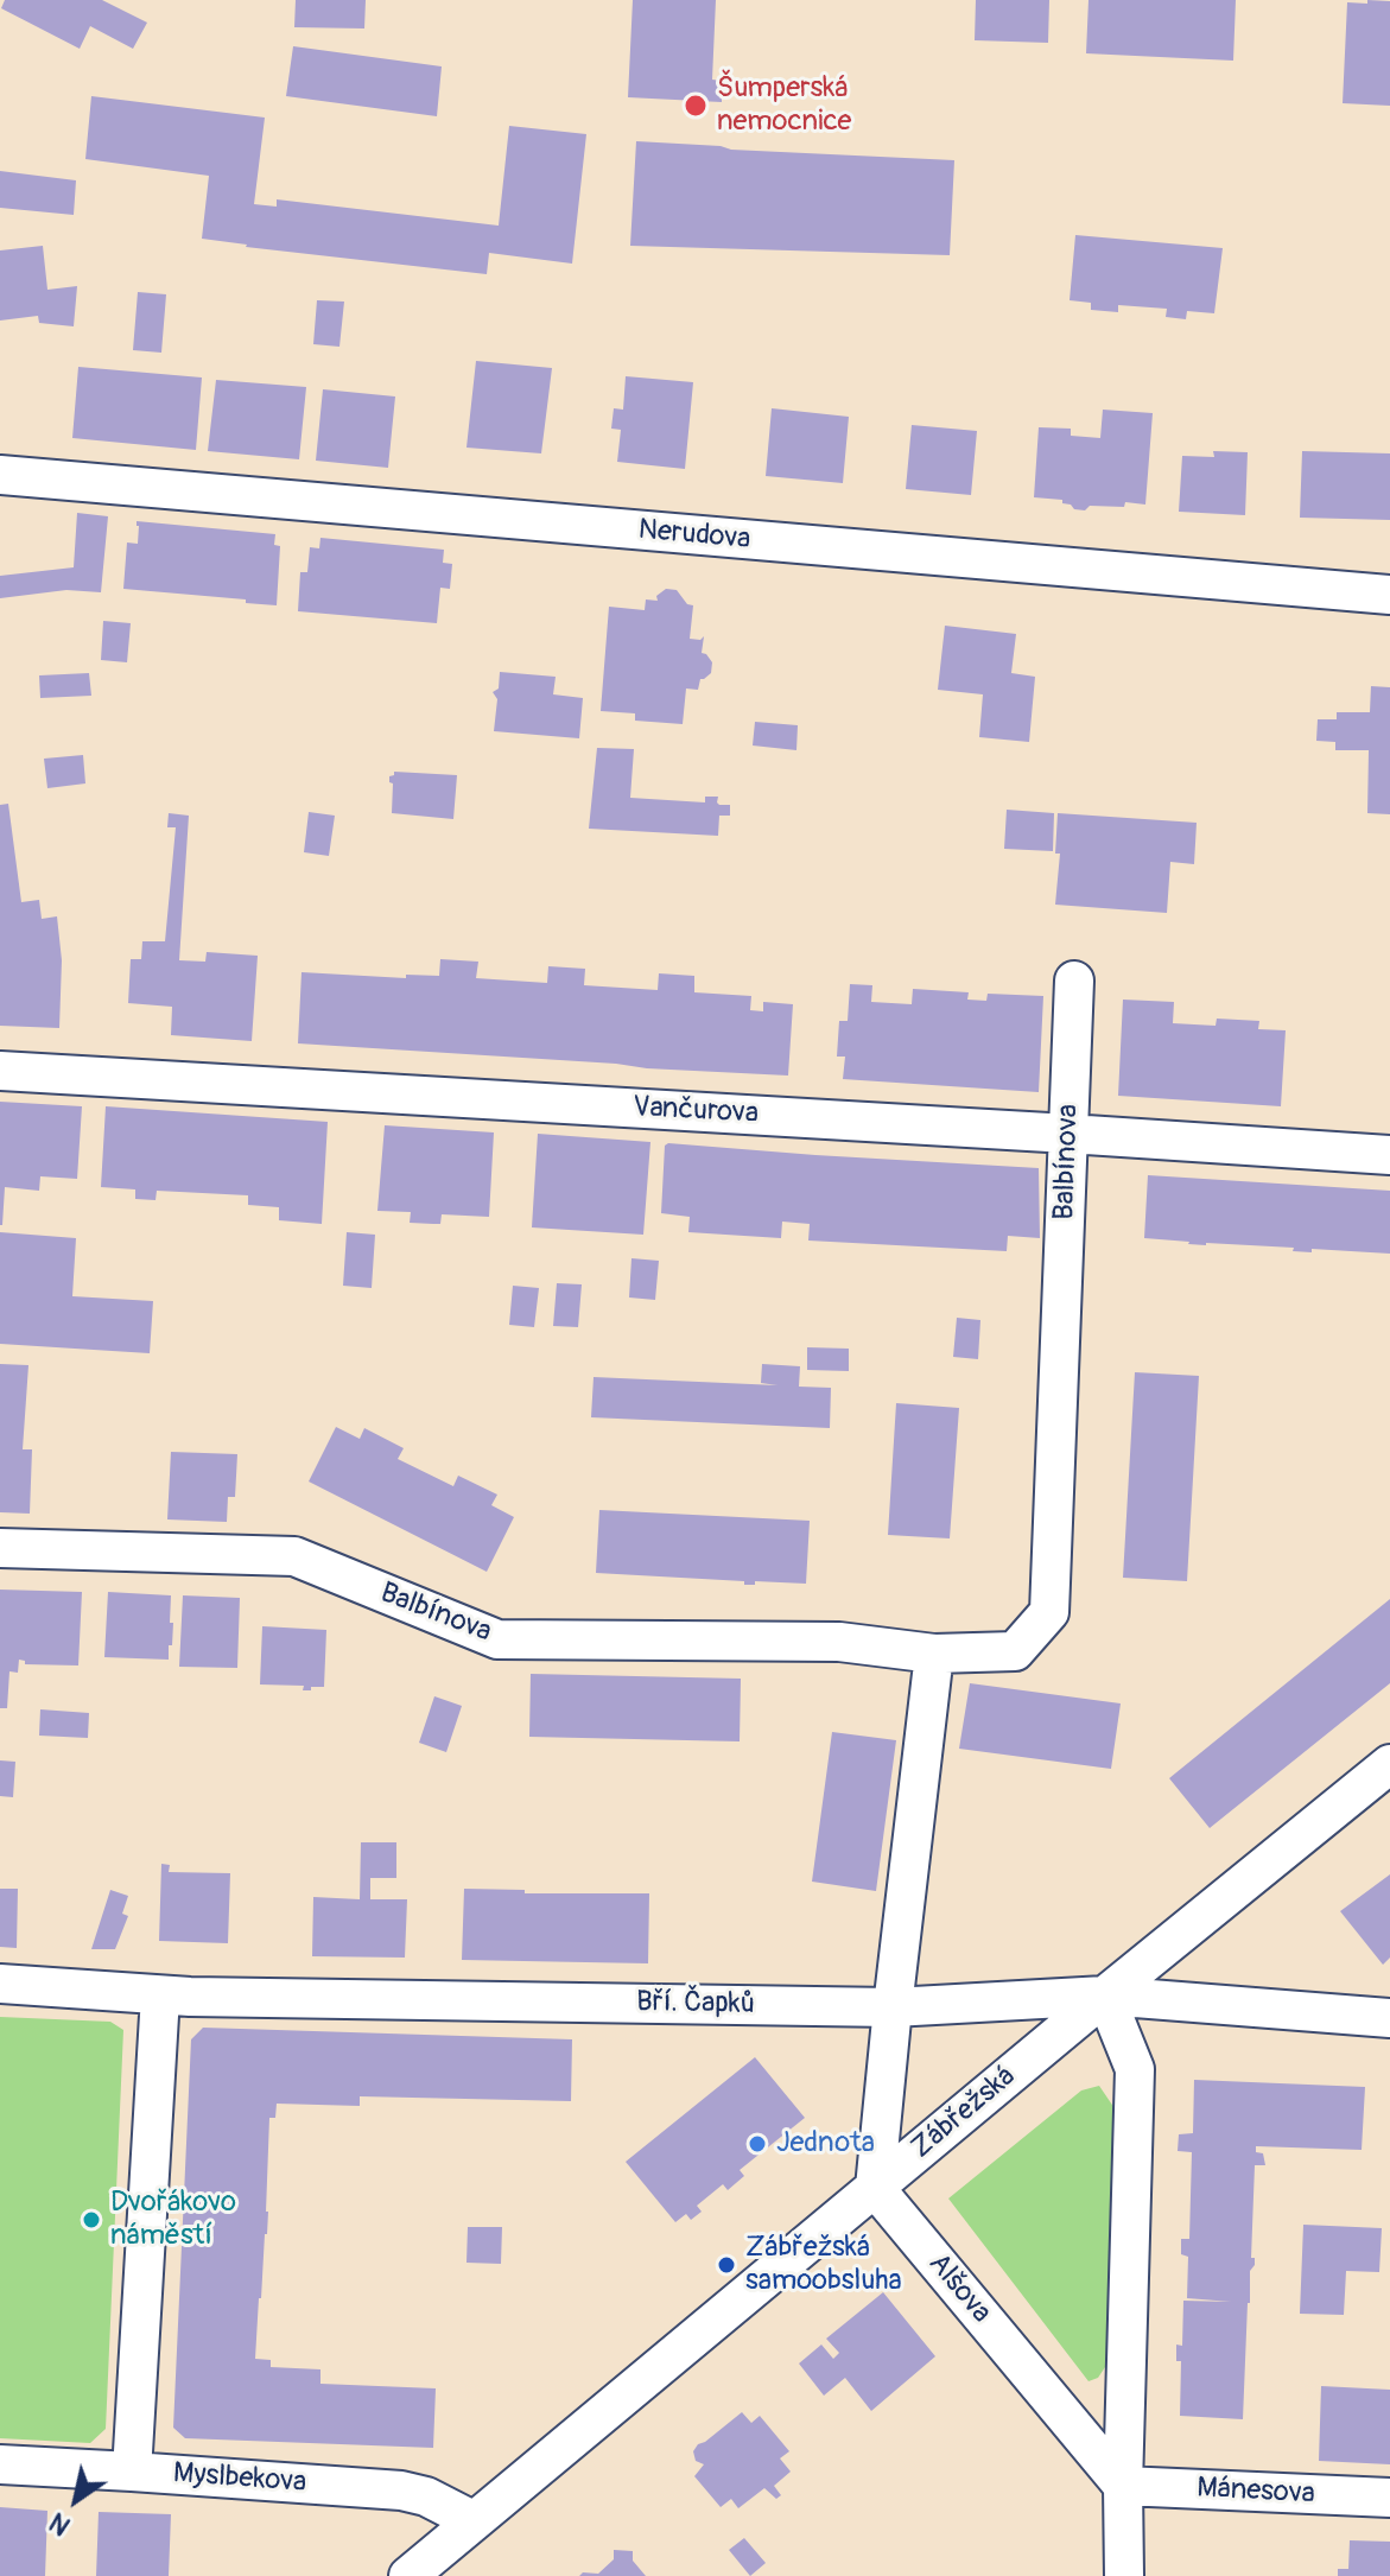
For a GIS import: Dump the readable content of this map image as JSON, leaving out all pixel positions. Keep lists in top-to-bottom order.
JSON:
{
  "streets": {
    "street": [
      "Nerudova",
      "Vančurova",
      "Balbínova",
      "Bří. Čapků",
      "Zábřežská",
      "Alšova",
      "Myslbekova",
      "Mánesova"
    ]
  },
  "crossings": [
    ["Vančurova", "Balbínova"],
    ["Bří. Čapků", "Zábřežská"],
    ["Zábřežská", "Alšova"],
    ["Zábřežská", "Myslbekova"],
    ["Alšova", "Mánesova"]
  ],
  "places": [
    "Šumperská nemocnice",
    "Jednota",
    "Dvořákovo náměstí",
    "Zábřežská samoobsluha"
  ],
  "north": "bottom left"
}
